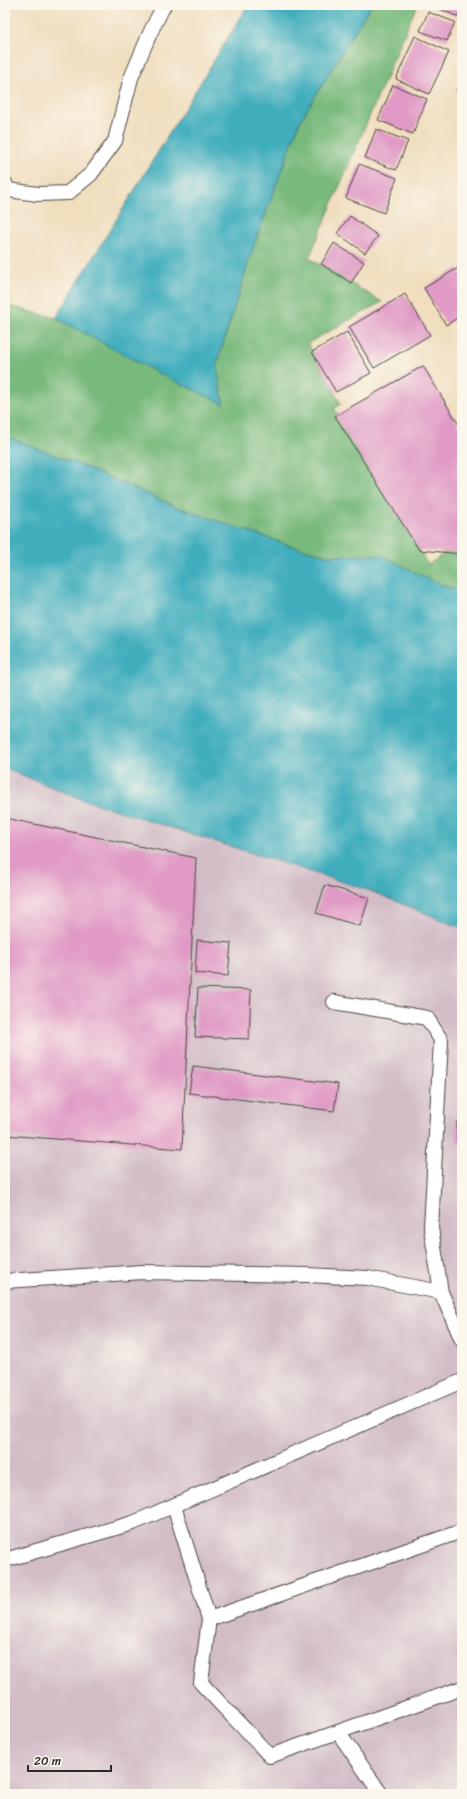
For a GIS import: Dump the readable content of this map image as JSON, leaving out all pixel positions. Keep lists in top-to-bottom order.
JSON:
{
  "scale_bar": "20 m"
}
